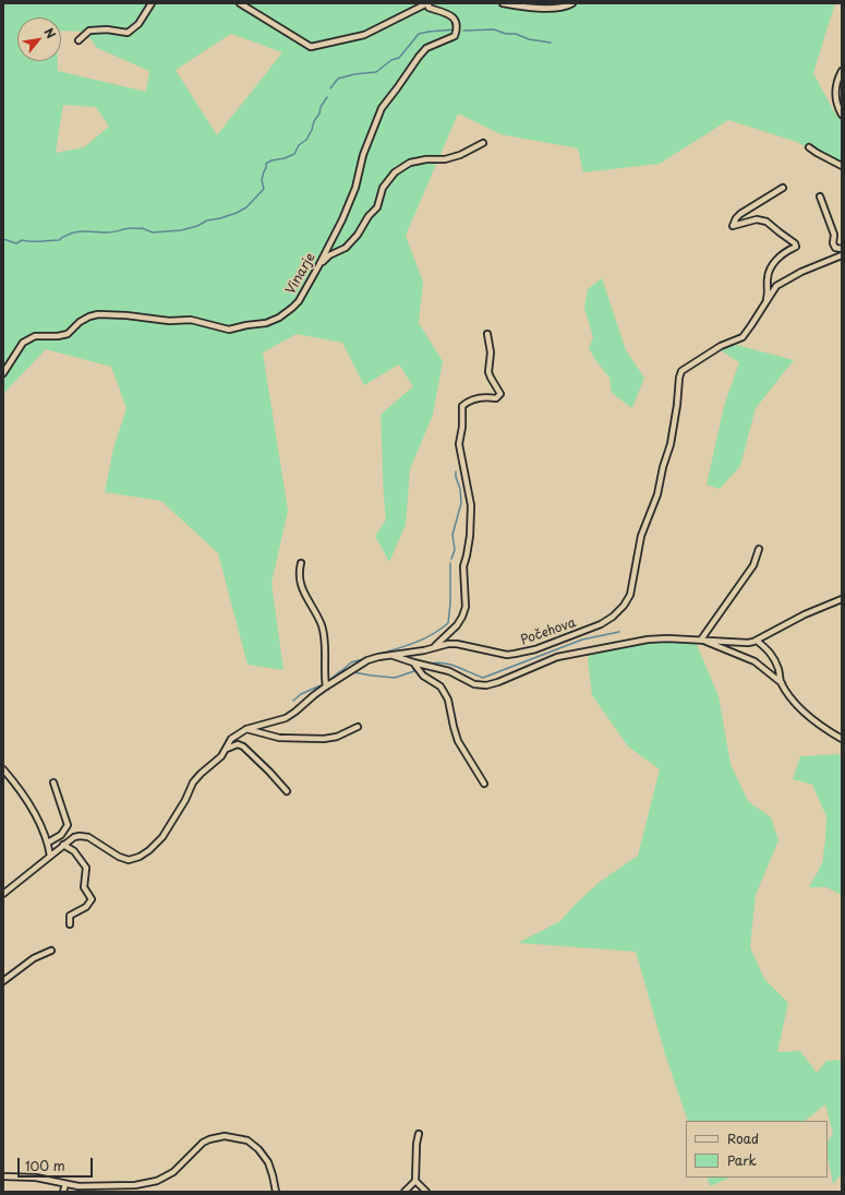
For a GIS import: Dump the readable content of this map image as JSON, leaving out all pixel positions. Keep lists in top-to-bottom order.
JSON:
{
  "streets": {
    "street": ["Vinarje", "Počehova"]
  },
  "legend": ["Road", "Park"],
  "scale_bar": "100 m",
  "north": "top right"
}
